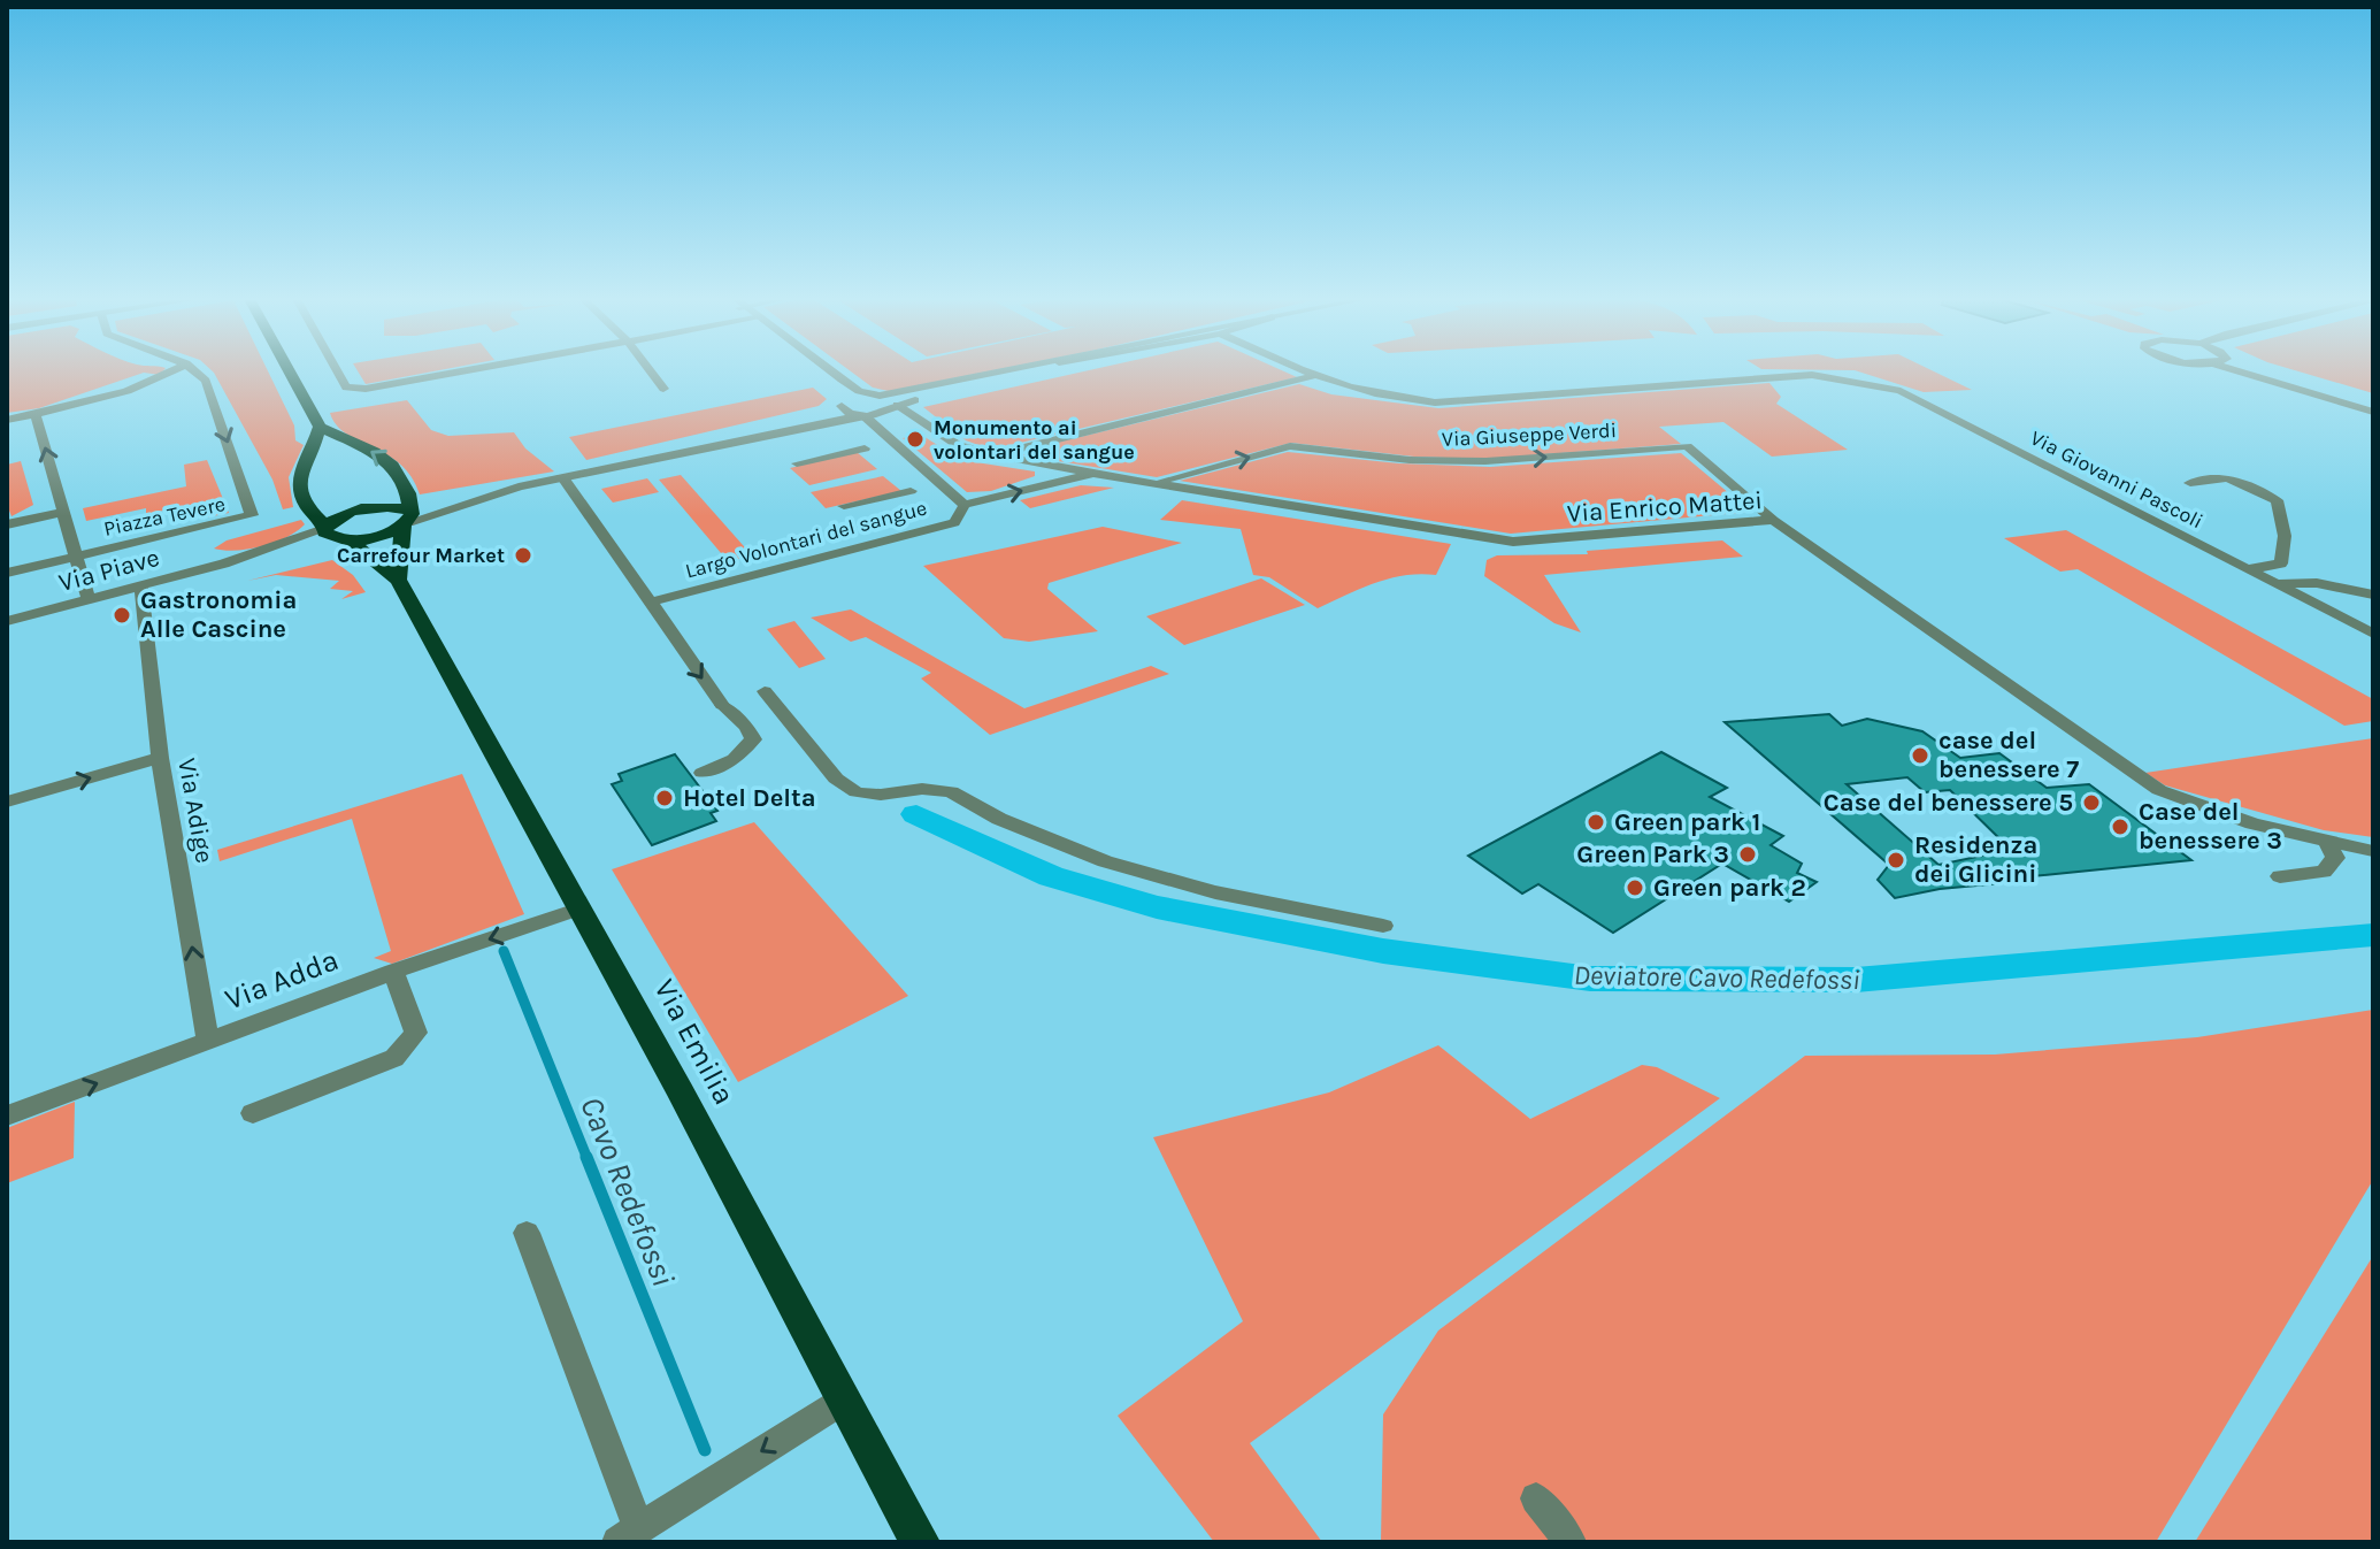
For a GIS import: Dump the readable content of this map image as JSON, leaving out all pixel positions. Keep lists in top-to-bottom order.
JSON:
{
  "streets": {
    "main road": ["Via Emilia"],
    "street": [
      "Via Giuseppe Verdi",
      "Via Giovanni Pascoli",
      "Via Enrico Mattei",
      "Piazza Tevere",
      "Largo Volontari del sangue",
      "Via Piave",
      "Via Adige",
      "Via Adda"
    ]
  },
  "crossings": [
    ["Via Giuseppe Verdi", "Via Enrico Mattei"],
    ["Via Enrico Mattei", "Largo Volontari del sangue"],
    ["Piazza Tevere", "Via Piave"],
    ["Via Piave", "Via Adige"],
    ["Via Piave", "Via Emilia"],
    ["Via Adige", "Via Adda"],
    ["Via Adda", "Via Emilia"]
  ],
  "one_way": ["Via Giuseppe Verdi", "Via Adige"],
  "water": ["Deviatore Cavo Redefossi", "Cavo Redefossi"],
  "places": [
    "Monumento ai volontari del sangue",
    "Carrefour Market",
    "Gastronomia Alle Cascine",
    "case del benessere 7",
    "Hotel Delta",
    "Case del benessere 5",
    "Green park 1",
    "Case del benessere 3",
    "Green Park 3",
    "Residenza dei Glicini",
    "Green park 2"
  ]
}
